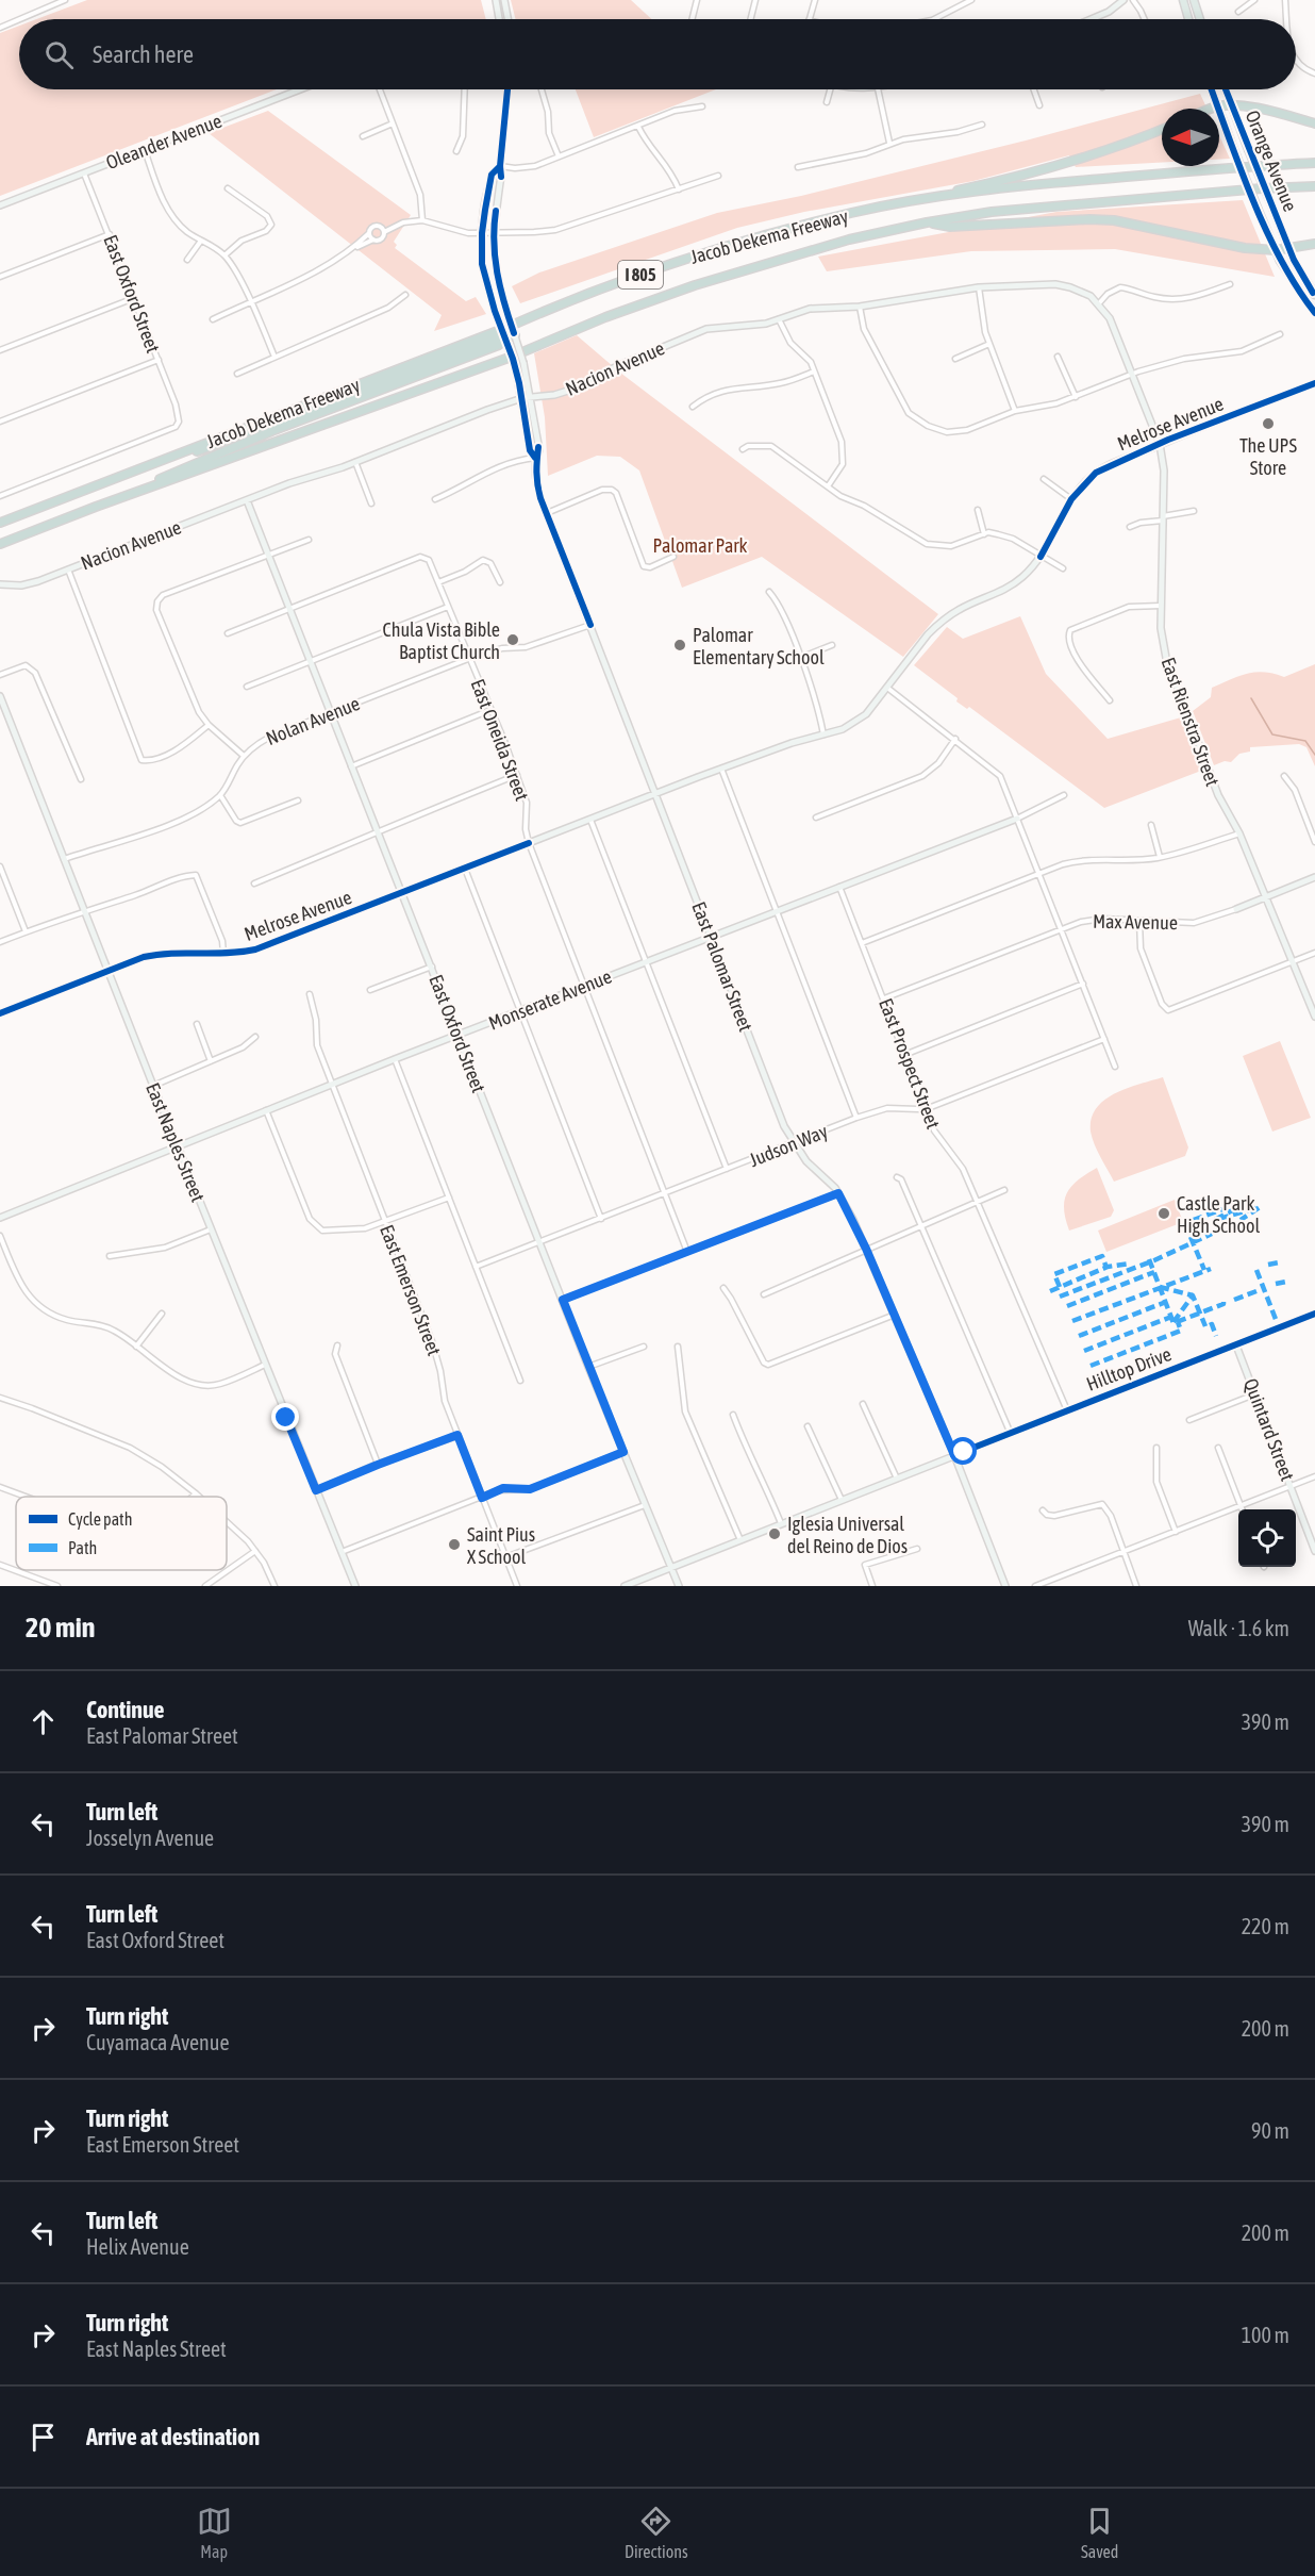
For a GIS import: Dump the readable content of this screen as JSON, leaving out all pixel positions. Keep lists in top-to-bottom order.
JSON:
{
  "streets": {
    "highway": ["Jacob Dekema Freeway", "I 805"],
    "main road": ["Orange Avenue"],
    "street": [
      "Oleander Avenue",
      "East Oxford Street",
      "Nacion Avenue",
      "Melrose Avenue",
      "Nolan Avenue",
      "East Rienstra Street",
      "East Oneida Street",
      "Max Avenue",
      "East Palomar Street",
      "Monserate Avenue",
      "East Prospect Street",
      "East Naples Street",
      "Judson Way",
      "East Emerson Street",
      "Hilltop Drive",
      "Quintard Street"
    ]
  },
  "crossings": [
    ["Oleander Avenue", "East Oxford Street"],
    ["East Oxford Street", "Nacion Avenue"],
    ["East Oxford Street", "Melrose Avenue"],
    ["East Oxford Street", "Nolan Avenue"],
    ["East Oxford Street", "East Oneida Street"],
    ["East Oxford Street", "Monserate Avenue"],
    ["East Oxford Street", "Judson Way"],
    ["East Oxford Street", "Hilltop Drive"],
    ["Nacion Avenue", "East Rienstra Street"],
    ["Nacion Avenue", "East Palomar Street"],
    ["Melrose Avenue", "East Rienstra Street"],
    ["Melrose Avenue", "East Oneida Street"],
    ["Melrose Avenue", "East Palomar Street"],
    ["Melrose Avenue", "East Naples Street"],
    ["Nolan Avenue", "East Oneida Street"],
    ["Nolan Avenue", "East Palomar Street"],
    ["Nolan Avenue", "East Naples Street"],
    ["East Rienstra Street", "Max Avenue"],
    ["East Oneida Street", "Monserate Avenue"],
    ["East Oneida Street", "Judson Way"],
    ["Max Avenue", "East Prospect Street"],
    ["East Palomar Street", "Monserate Avenue"],
    ["East Palomar Street", "Judson Way"],
    ["East Palomar Street", "Hilltop Drive"],
    ["Monserate Avenue", "East Prospect Street"],
    ["Monserate Avenue", "East Naples Street"],
    ["Monserate Avenue", "East Emerson Street"],
    ["East Prospect Street", "Judson Way"],
    ["East Prospect Street", "Hilltop Drive"],
    ["Hilltop Drive", "Quintard Street"]
  ],
  "parks": ["Palomar Park"],
  "places": [
    "The UPS Store",
    "Chula Vista Bible Baptist Church",
    "Palomar Elementary School",
    "Castle Park High School",
    "Iglesia Universal del Reino de Dios",
    "Saint Pius X School"
  ],
  "legend": ["Cycle path", "Path"],
  "north": "left",
  "page": {
    "search": "Search here",
    "heading": ["20 min", "Walk · 1.6 km"],
    "list": [
      ["Continue", "East Palomar Street", "390 m"],
      ["Turn left", "Josselyn Avenue", "390 m"],
      ["Turn left", "East Oxford Street", "220 m"],
      ["Turn right", "Cuyamaca Avenue", "200 m"],
      ["Turn right", "East Emerson Street", "90 m"],
      ["Turn left", "Helix Avenue", "200 m"],
      ["Turn right", "East Naples Street", "100 m"],
      "Arrive at destination"
    ],
    "nav": ["Map", "Directions", "Saved"]
  }
}
